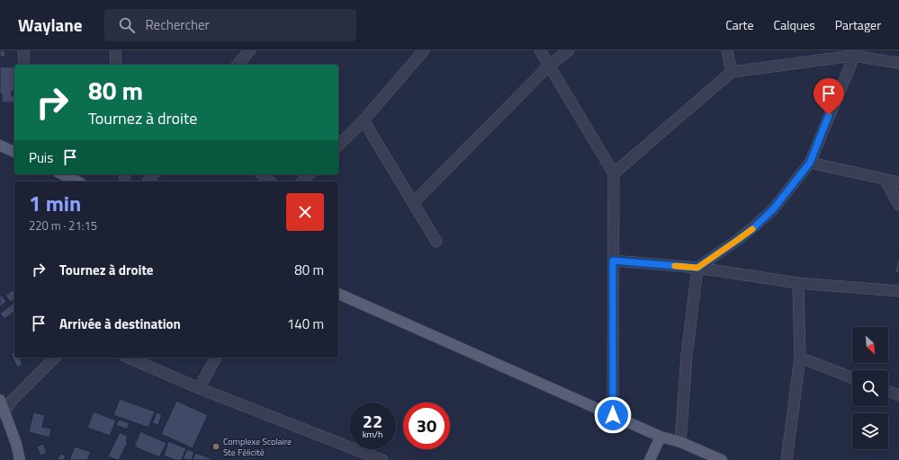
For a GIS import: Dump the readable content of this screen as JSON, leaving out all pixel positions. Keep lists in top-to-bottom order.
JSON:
{
  "places": ["Complexe Scolaire Ste Félicité"],
  "north": "bottom right",
  "page": {
    "header": "Waylane",
    "search": "Rechercher",
    "nav": ["Carte", "Calques", "Partager"],
    "turn": ["80 m", "Tournez à droite"],
    "then": "Puis",
    "heading": ["1 min", "220 m · 21:15"],
    "list": [
      {
        "name": "Tournez à droite",
        "value": "80 m"
      },
      {
        "name": "Arrivée à destination",
        "value": "140 m"
      }
    ],
    "speed": "22 km/h",
    "limit": "30"
  }
}
